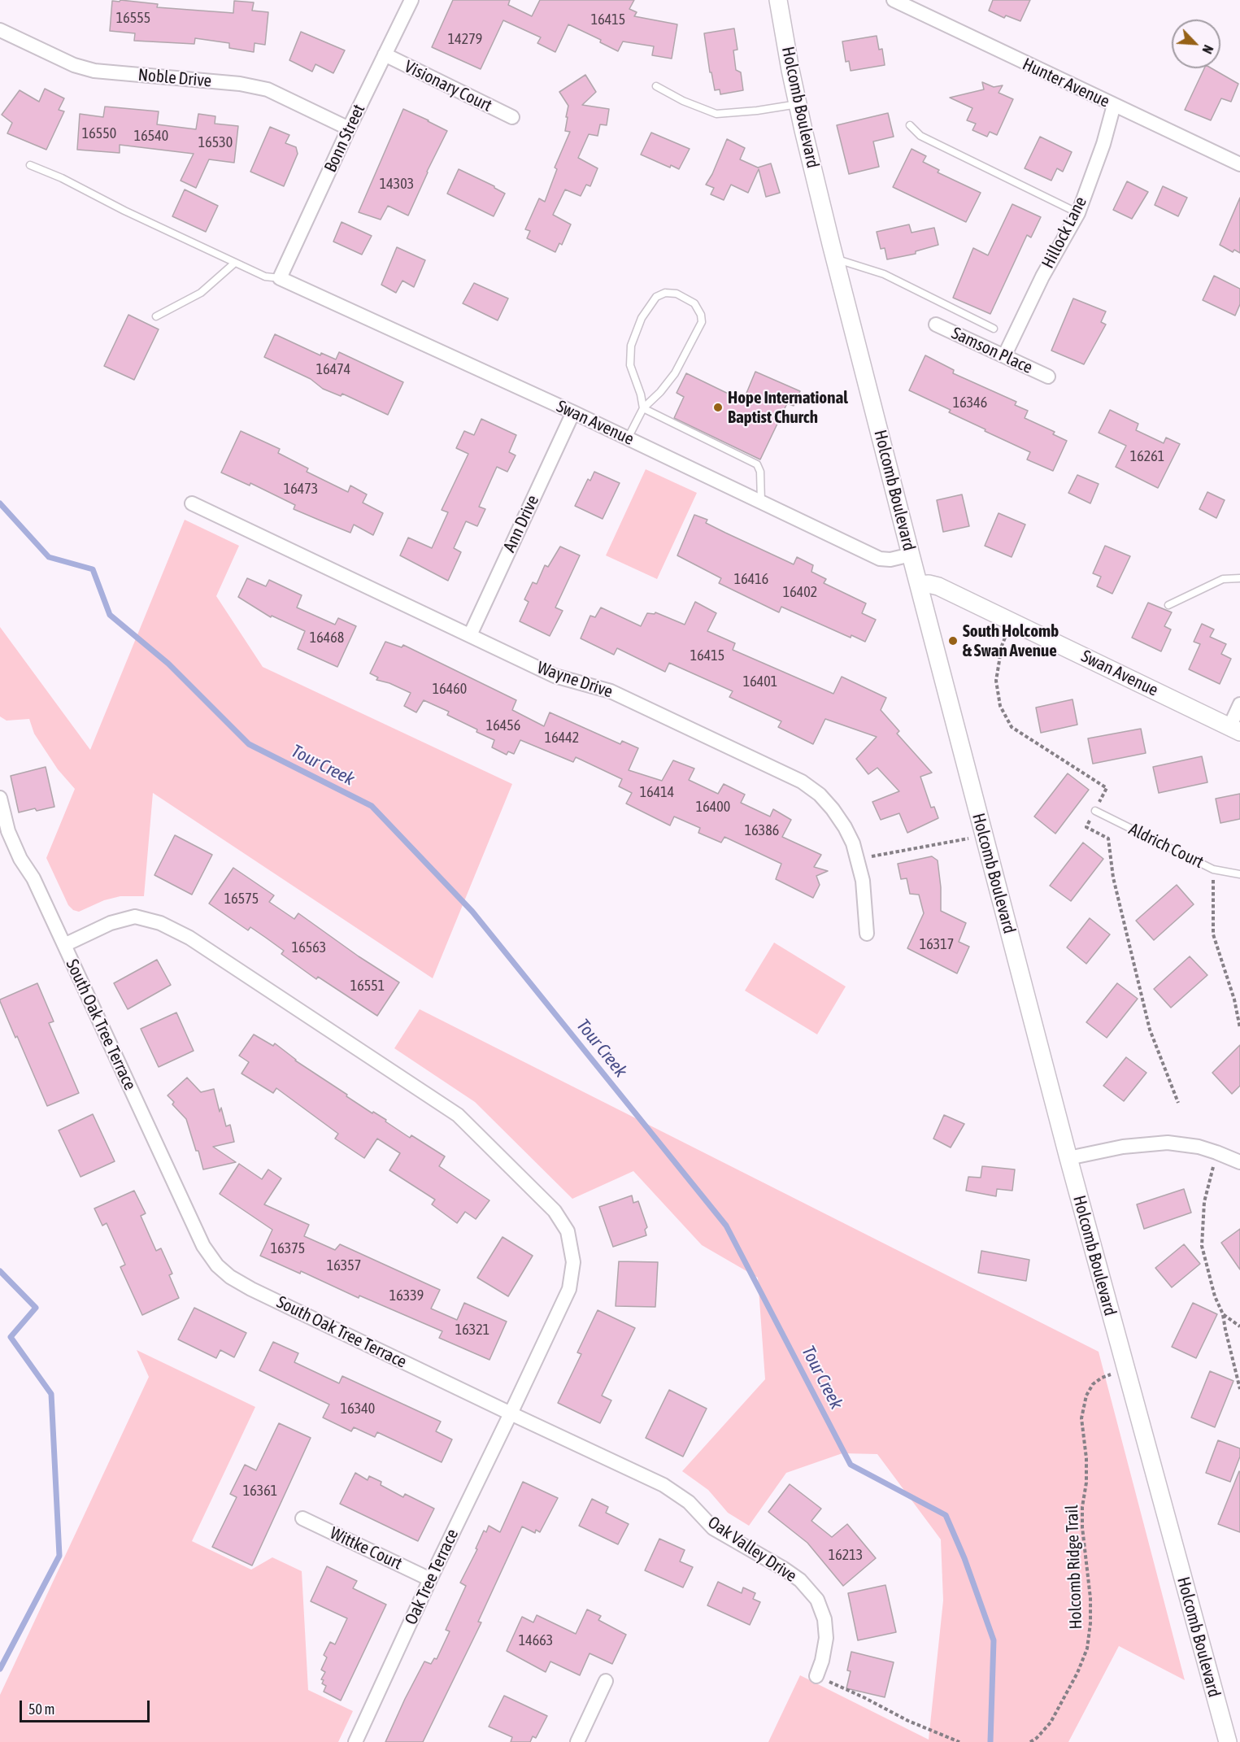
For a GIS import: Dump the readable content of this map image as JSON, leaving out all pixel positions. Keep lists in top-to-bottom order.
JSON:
{
  "streets": {
    "street": [
      "Noble Drive",
      "Hunter Avenue",
      "Visionary Court",
      "Holcomb Boulevard",
      "Bonn Street",
      "Hillock Lane",
      "Samson Place",
      "Swan Avenue",
      "Ann Drive",
      "Wayne Drive",
      "South Oak Tree Terrace",
      "Wittke Court",
      "Oak Valley Drive",
      "Oak Tree Terrace"
    ],
    "lane": ["Aldrich Court"],
    "path": ["Holcomb Ridge Trail"]
  },
  "crossings": [
    ["Noble Drive", "Bonn Street"],
    ["Hunter Avenue", "Hillock Lane"],
    ["Visionary Court", "Bonn Street"],
    ["Holcomb Boulevard", "Swan Avenue"],
    ["Holcomb Boulevard", "Holcomb Ridge Trail"],
    ["Bonn Street", "Swan Avenue"],
    ["Hillock Lane", "Samson Place"],
    ["Swan Avenue", "Ann Drive"],
    ["Ann Drive", "Wayne Drive"],
    ["South Oak Tree Terrace", "Oak Valley Drive"],
    ["South Oak Tree Terrace", "Oak Tree Terrace"],
    ["Wittke Court", "Oak Tree Terrace"],
    ["Oak Valley Drive", "Oak Tree Terrace"]
  ],
  "water": ["Tour Creek"],
  "places": ["Hope International Baptist Church", "South Holcomb & Swan Avenue"],
  "house_numbers": [
    "16555",
    "16415",
    "14279",
    "16550",
    "16540",
    "16530",
    "14303",
    "16474",
    "16346",
    "16261",
    "16473",
    "16416",
    "16402",
    "16468",
    "16415",
    "16401",
    "16460",
    "16456",
    "16442",
    "16414",
    "16400",
    "16386",
    "16575",
    "16317",
    "16563",
    "16551",
    "16375",
    "16357",
    "16339",
    "16321",
    "16340",
    "16361",
    "16213",
    "14663"
  ],
  "scale_bar": "50 m",
  "north": "bottom right"
}
